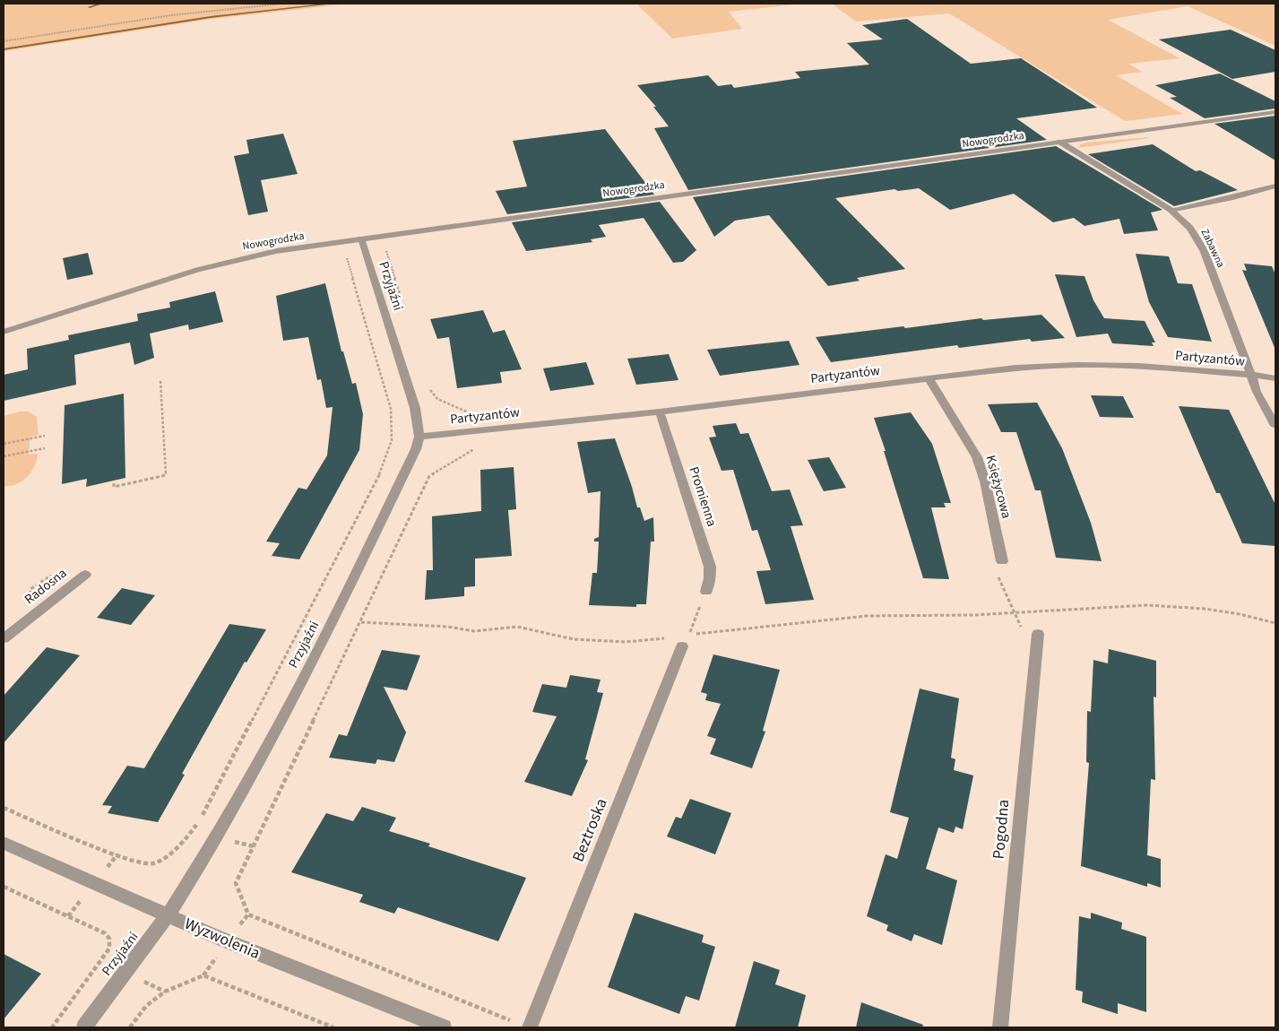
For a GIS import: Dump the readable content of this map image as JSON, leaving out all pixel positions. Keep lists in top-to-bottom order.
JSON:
{
  "streets": {
    "street": [
      "Nowogrodzka",
      "Zabawna",
      "Przyjaźni",
      "Partyzantów",
      "Księżycowa",
      "Promienna",
      "Radosna",
      "Pogodna",
      "Beztroska",
      "Wyzwolenia"
    ]
  },
  "crossings": [
    ["Nowogrodzka", "Zabawna"],
    ["Nowogrodzka", "Przyjaźni"],
    ["Zabawna", "Partyzantów"],
    ["Przyjaźni", "Partyzantów"],
    ["Przyjaźni", "Wyzwolenia"],
    ["Partyzantów", "Księżycowa"],
    ["Partyzantów", "Promienna"]
  ]
}
